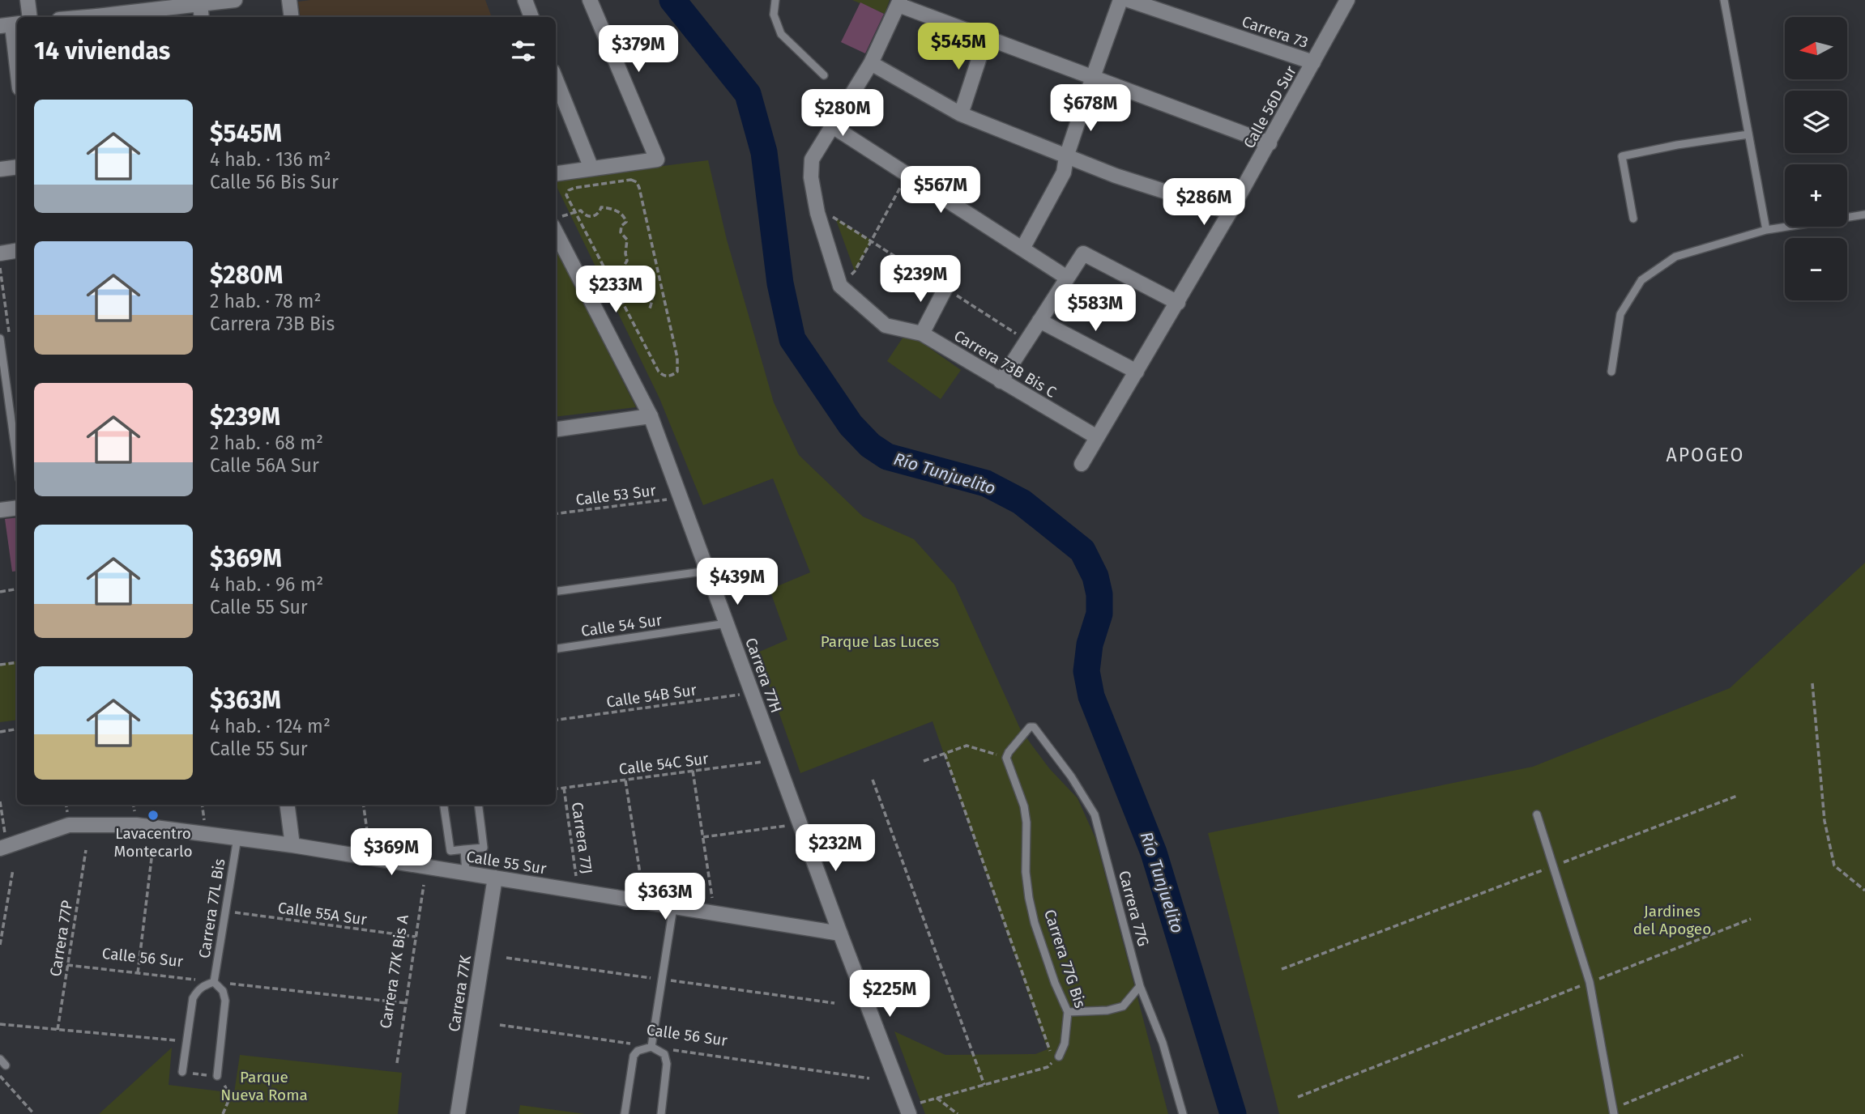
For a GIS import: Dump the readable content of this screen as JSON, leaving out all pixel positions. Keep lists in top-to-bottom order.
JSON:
{
  "streets": {
    "street": [
      "Carrera 73",
      "Calle 56D Sur",
      "Carrera 73B Bis C",
      "Carrera 77H",
      "Calle 55 Sur",
      "Carrera 77K"
    ],
    "lane": [
      "Calle 54 Sur",
      "Carrera 77L Bis",
      "Carrera 77G",
      "Carrera 77G Bis"
    ],
    "path": [
      "Calle 53 Sur",
      "Calle 54B Sur",
      "Calle 54C Sur",
      "Carrera 77J",
      "Calle 55A Sur",
      "Carrera 77P",
      "Calle 56 Sur",
      "Carrera 77K Bis A"
    ]
  },
  "crossings": [
    ["Carrera 73", "Calle 56D Sur"],
    ["Calle 56D Sur", "Carrera 73B Bis C"],
    ["Calle 53 Sur", "Carrera 77H"],
    ["Calle 54 Sur", "Carrera 77H"],
    ["Carrera 77H", "Calle 54B Sur"],
    ["Carrera 77H", "Calle 54C Sur"],
    ["Carrera 77H", "Calle 55 Sur"],
    ["Calle 54C Sur", "Carrera 77J"],
    ["Carrera 77J", "Calle 55 Sur"],
    ["Calle 55 Sur", "Carrera 77L Bis"],
    ["Calle 55 Sur", "Carrera 77K"],
    ["Carrera 77L Bis", "Calle 55A Sur"],
    ["Carrera 77L Bis", "Calle 56 Sur"],
    ["Carrera 77G", "Carrera 77G Bis"],
    ["Calle 55A Sur", "Carrera 77K Bis A"],
    ["Carrera 77P", "Calle 56 Sur"]
  ],
  "districts": ["APOGEO"],
  "water": ["Río Tunjuelito"],
  "parks": ["Parque Las Luces", "Jardines del Apogeo", "Parque Nueva Roma"],
  "places": ["Lavacentro Montecarlo"],
  "north": "left",
  "page": {
    "map_buttons": ["+", "−"],
    "heading": "14 viviendas",
    "price": [
      "$545M",
      "$379M",
      "$678M",
      "$280M",
      "$567M",
      "$286M",
      "$239M",
      "$233M",
      "$583M",
      "$439M",
      "$232M",
      "$369M",
      "$363M",
      "$225M"
    ],
    "list": [
      {
        "name": "$545M",
        "note": "4 hab. · 136 m² · Calle 56 Bis Sur"
      },
      {
        "name": "$280M",
        "note": "2 hab. · 78 m² · Carrera 73B Bis"
      },
      {
        "name": "$239M",
        "note": "2 hab. · 68 m² · Calle 56A Sur"
      },
      {
        "name": "$369M",
        "note": "4 hab. · 96 m² · Calle 55 Sur"
      },
      {
        "name": "$363M",
        "note": "4 hab. · 124 m² · Calle 55 Sur"
      }
    ]
  }
}
